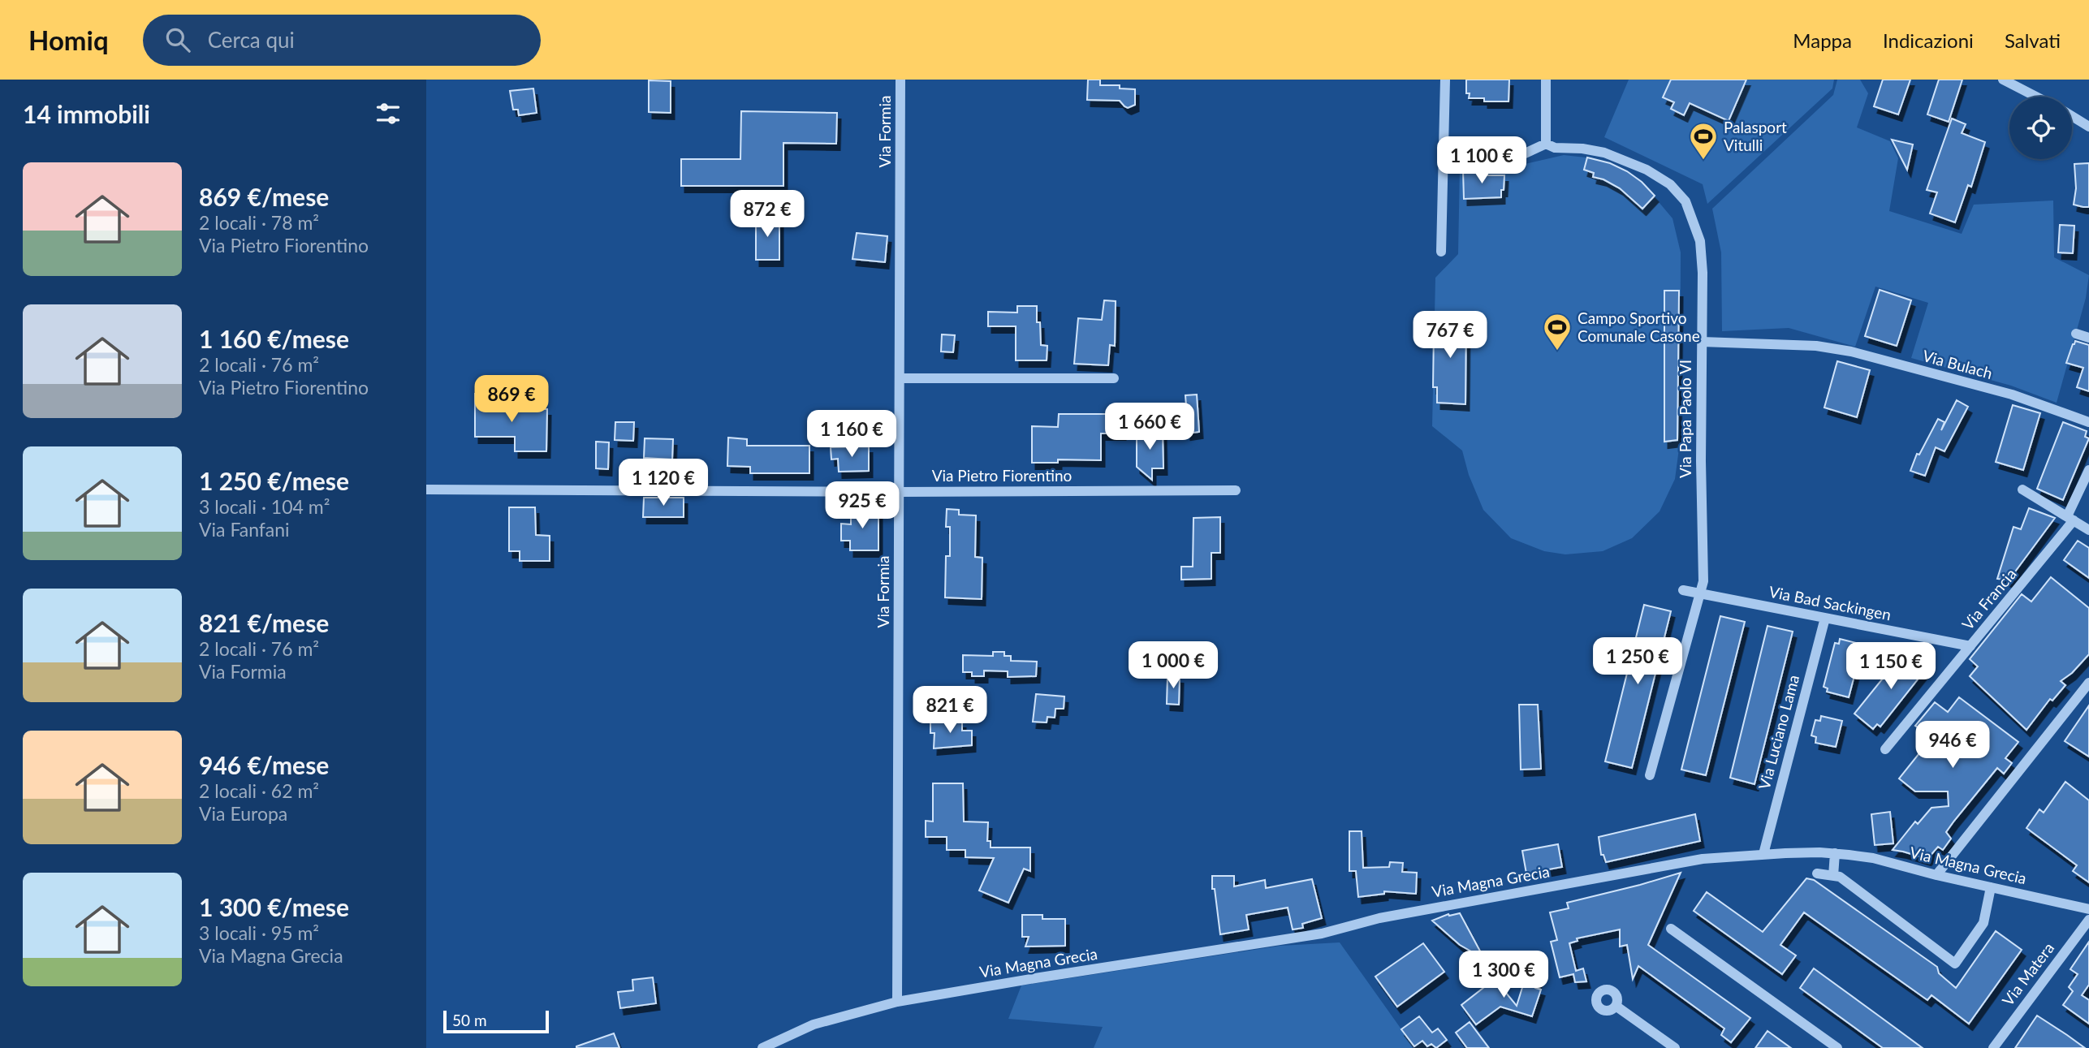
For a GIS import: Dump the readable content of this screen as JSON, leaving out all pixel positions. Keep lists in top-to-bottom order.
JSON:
{
  "streets": {
    "street": [
      "Via Formia",
      "Via Bulach",
      "Via Papa Paolo VI",
      "Via Pietro Fiorentino",
      "Via Francia",
      "Via Bad Sackingen",
      "Via Luciano Lama",
      "Via Magna Grecia",
      "Via Matera"
    ]
  },
  "crossings": [
    ["Via Formia", "Via Pietro Fiorentino"],
    ["Via Formia", "Via Magna Grecia"],
    ["Via Bulach", "Via Papa Paolo VI"],
    ["Via Papa Paolo VI", "Via Bad Sackingen"],
    ["Via Francia", "Via Bad Sackingen"],
    ["Via Bad Sackingen", "Via Luciano Lama"],
    ["Via Luciano Lama", "Via Magna Grecia"]
  ],
  "places": {
    "sports": ["Palasport Vitulli", "Campo Sportivo Comunale Casone"]
  },
  "scale_bar": "50 m",
  "page": {
    "header": "Homiq",
    "search": "Cerca qui",
    "nav": ["Mappa", "Indicazioni", "Salvati"],
    "heading": "14 immobili",
    "price": [
      "1 100 €",
      "872 €",
      "767 €",
      "869 €",
      "1 660 €",
      "1 160 €",
      "1 120 €",
      "925 €",
      "1 250 €",
      "1 000 €",
      "1 150 €",
      "821 €",
      "946 €",
      "1 300 €"
    ],
    "list": [
      {
        "name": "869 €/mese",
        "note": "2 locali · 78 m² · Via Pietro Fiorentino"
      },
      {
        "name": "1 160 €/mese",
        "note": "2 locali · 76 m² · Via Pietro Fiorentino"
      },
      {
        "name": "1 250 €/mese",
        "note": "3 locali · 104 m² · Via Fanfani"
      },
      {
        "name": "821 €/mese",
        "note": "2 locali · 76 m² · Via Formia"
      },
      {
        "name": "946 €/mese",
        "note": "2 locali · 62 m² · Via Europa"
      },
      {
        "name": "1 300 €/mese",
        "note": "3 locali · 95 m² · Via Magna Grecia"
      }
    ],
    "scale": "50 m"
  }
}
